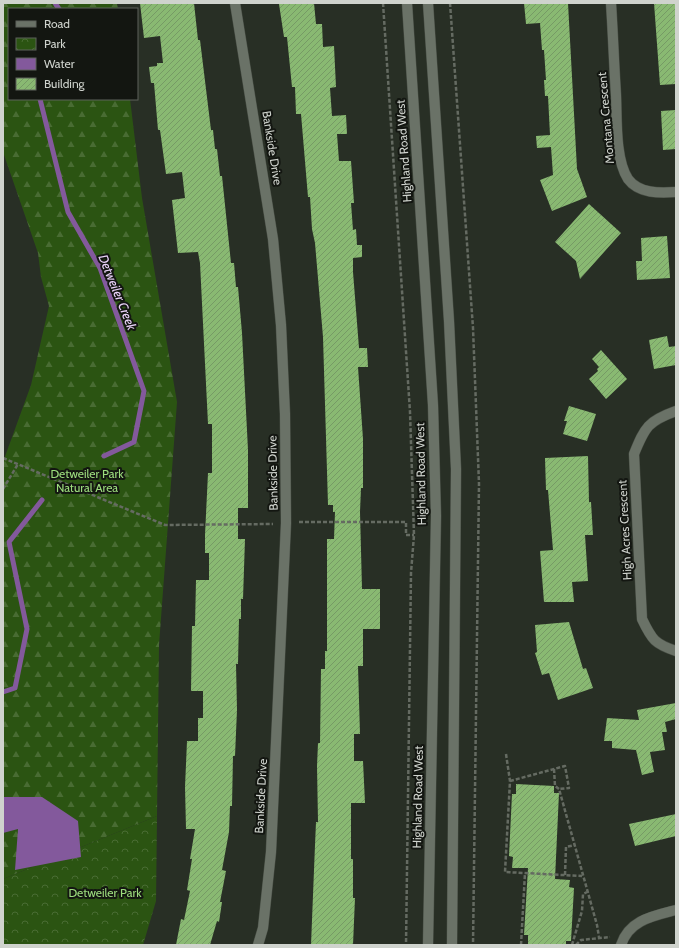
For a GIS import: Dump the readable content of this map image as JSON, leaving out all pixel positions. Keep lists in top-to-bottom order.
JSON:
{
  "streets": {
    "main road": [
      "Montana Crescent",
      "Bankside Drive",
      "Highland Road West",
      "High Acres Crescent"
    ]
  },
  "water": ["Detweiler Creek"],
  "parks": ["Detweiler Park Natural Area", "Detweiler Park"],
  "legend": [
    "Road",
    "Park",
    "Water",
    "Building"
  ]
}
